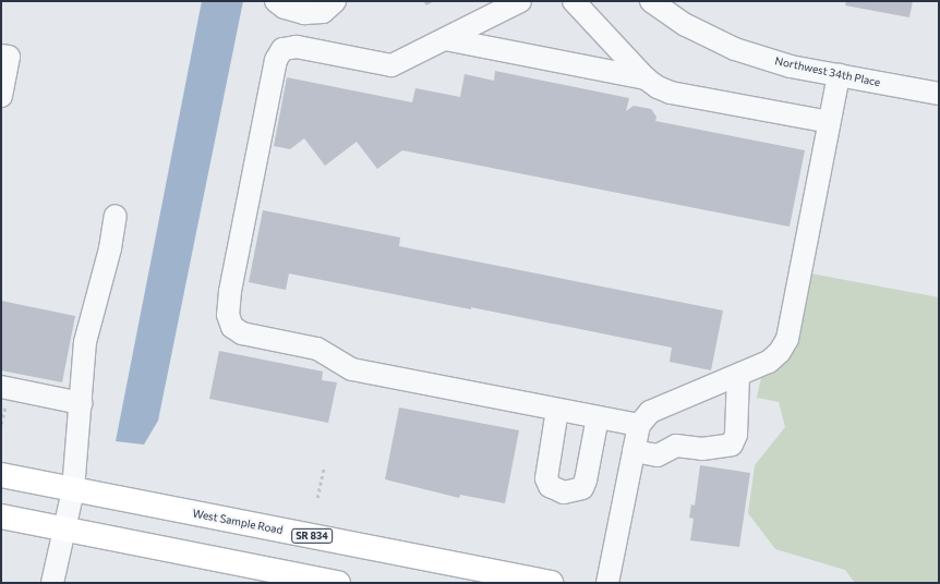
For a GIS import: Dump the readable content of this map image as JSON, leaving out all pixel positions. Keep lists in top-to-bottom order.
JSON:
{
  "streets": {
    "main road": ["West Sample Road", "SR 834"],
    "street": ["Northwest 34th Place"]
  }
}
